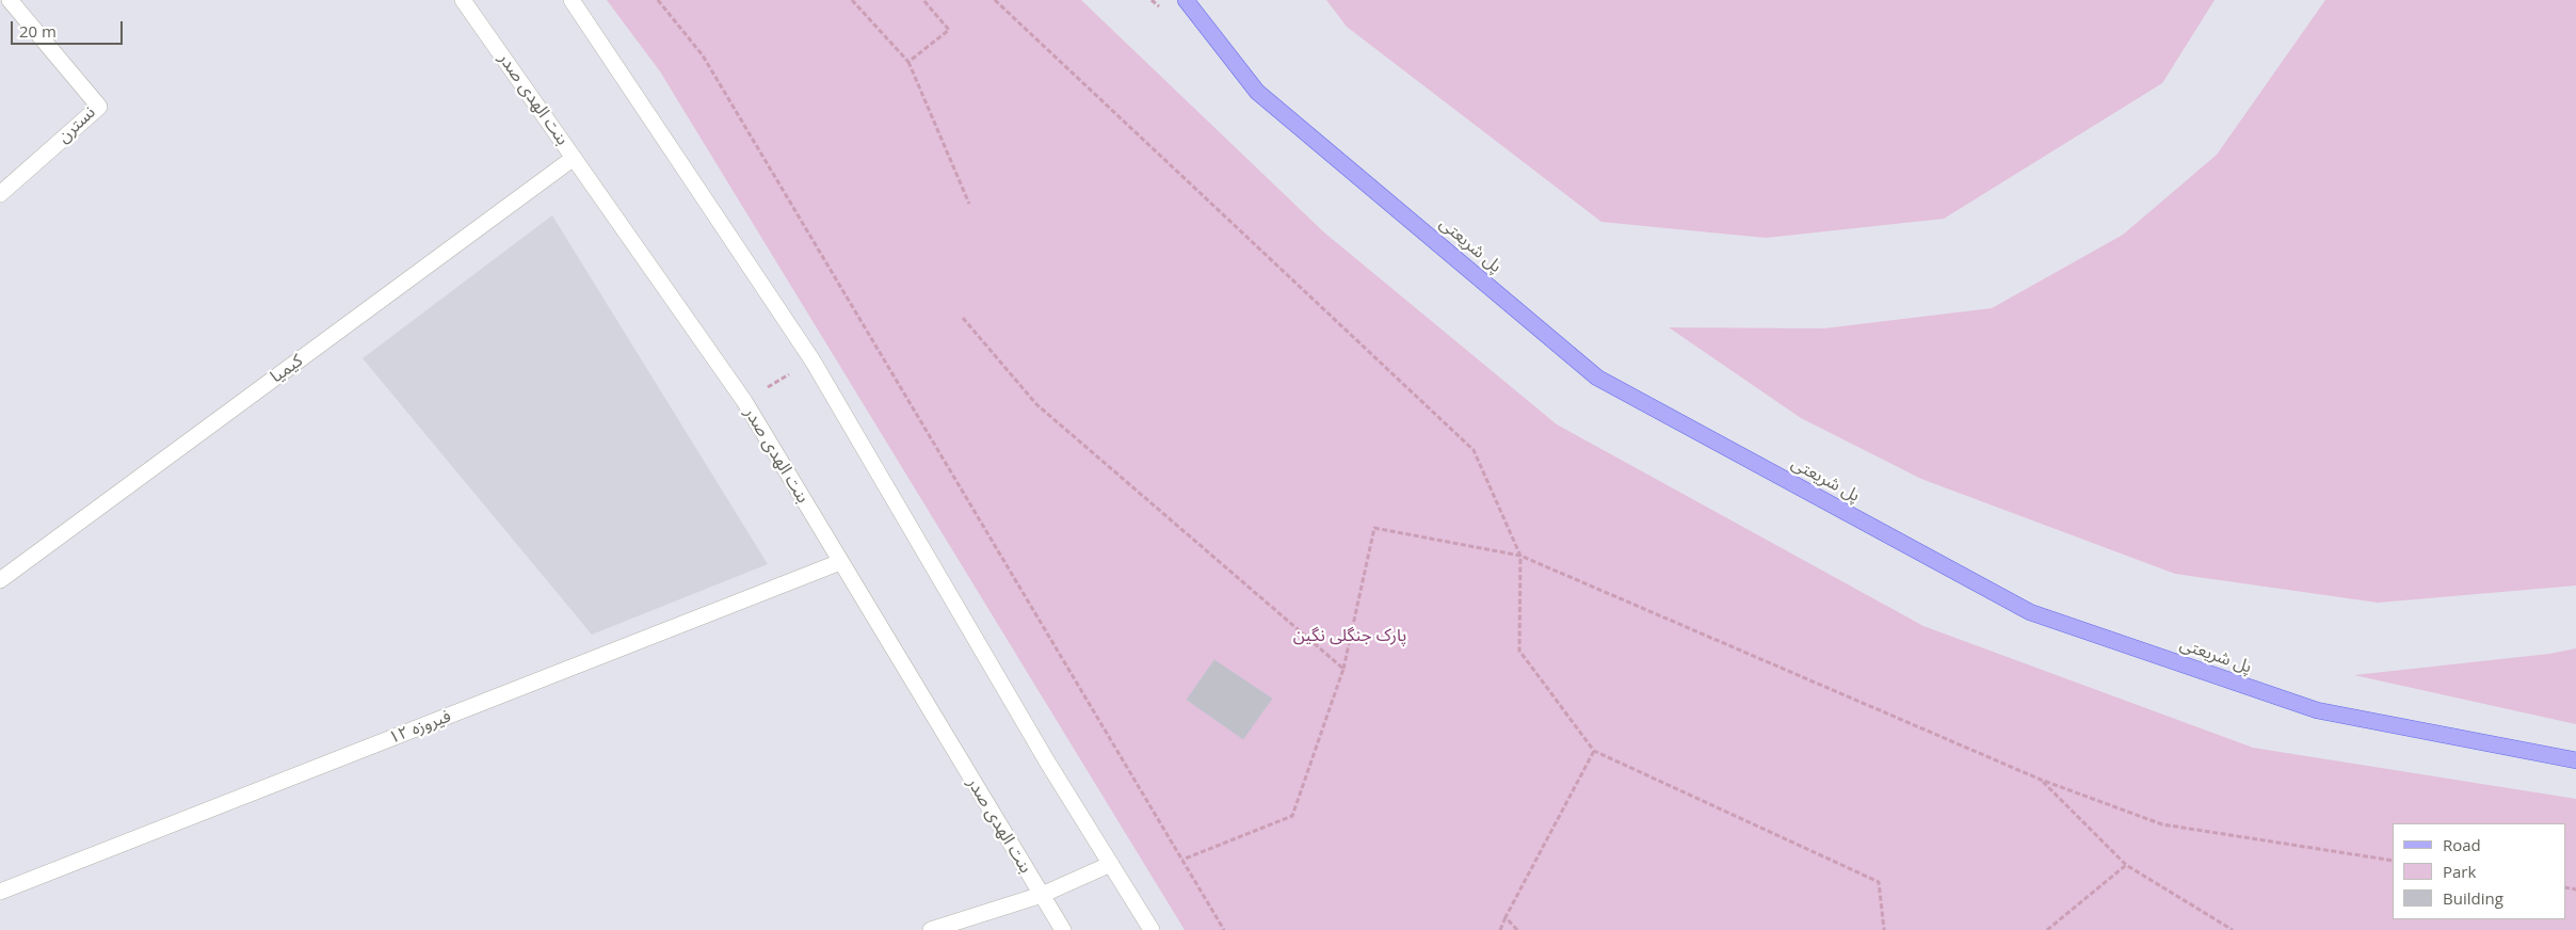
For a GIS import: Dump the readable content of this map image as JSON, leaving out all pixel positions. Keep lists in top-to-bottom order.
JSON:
{
  "streets": {
    "main road": ["پل شریعتی"],
    "street": [
      "بنت الهدی صدر",
      "نسترن",
      "کیمیا",
      "فیروزه ۱۲"
    ]
  },
  "crossings": [
    ["بنت الهدی صدر", "کیمیا"],
    ["بنت الهدی صدر", "فیروزه ۱۲"]
  ],
  "parks": ["پارک جنگلی نگین"],
  "legend": ["Road", "Park", "Building"],
  "scale_bar": "20 m"
}
